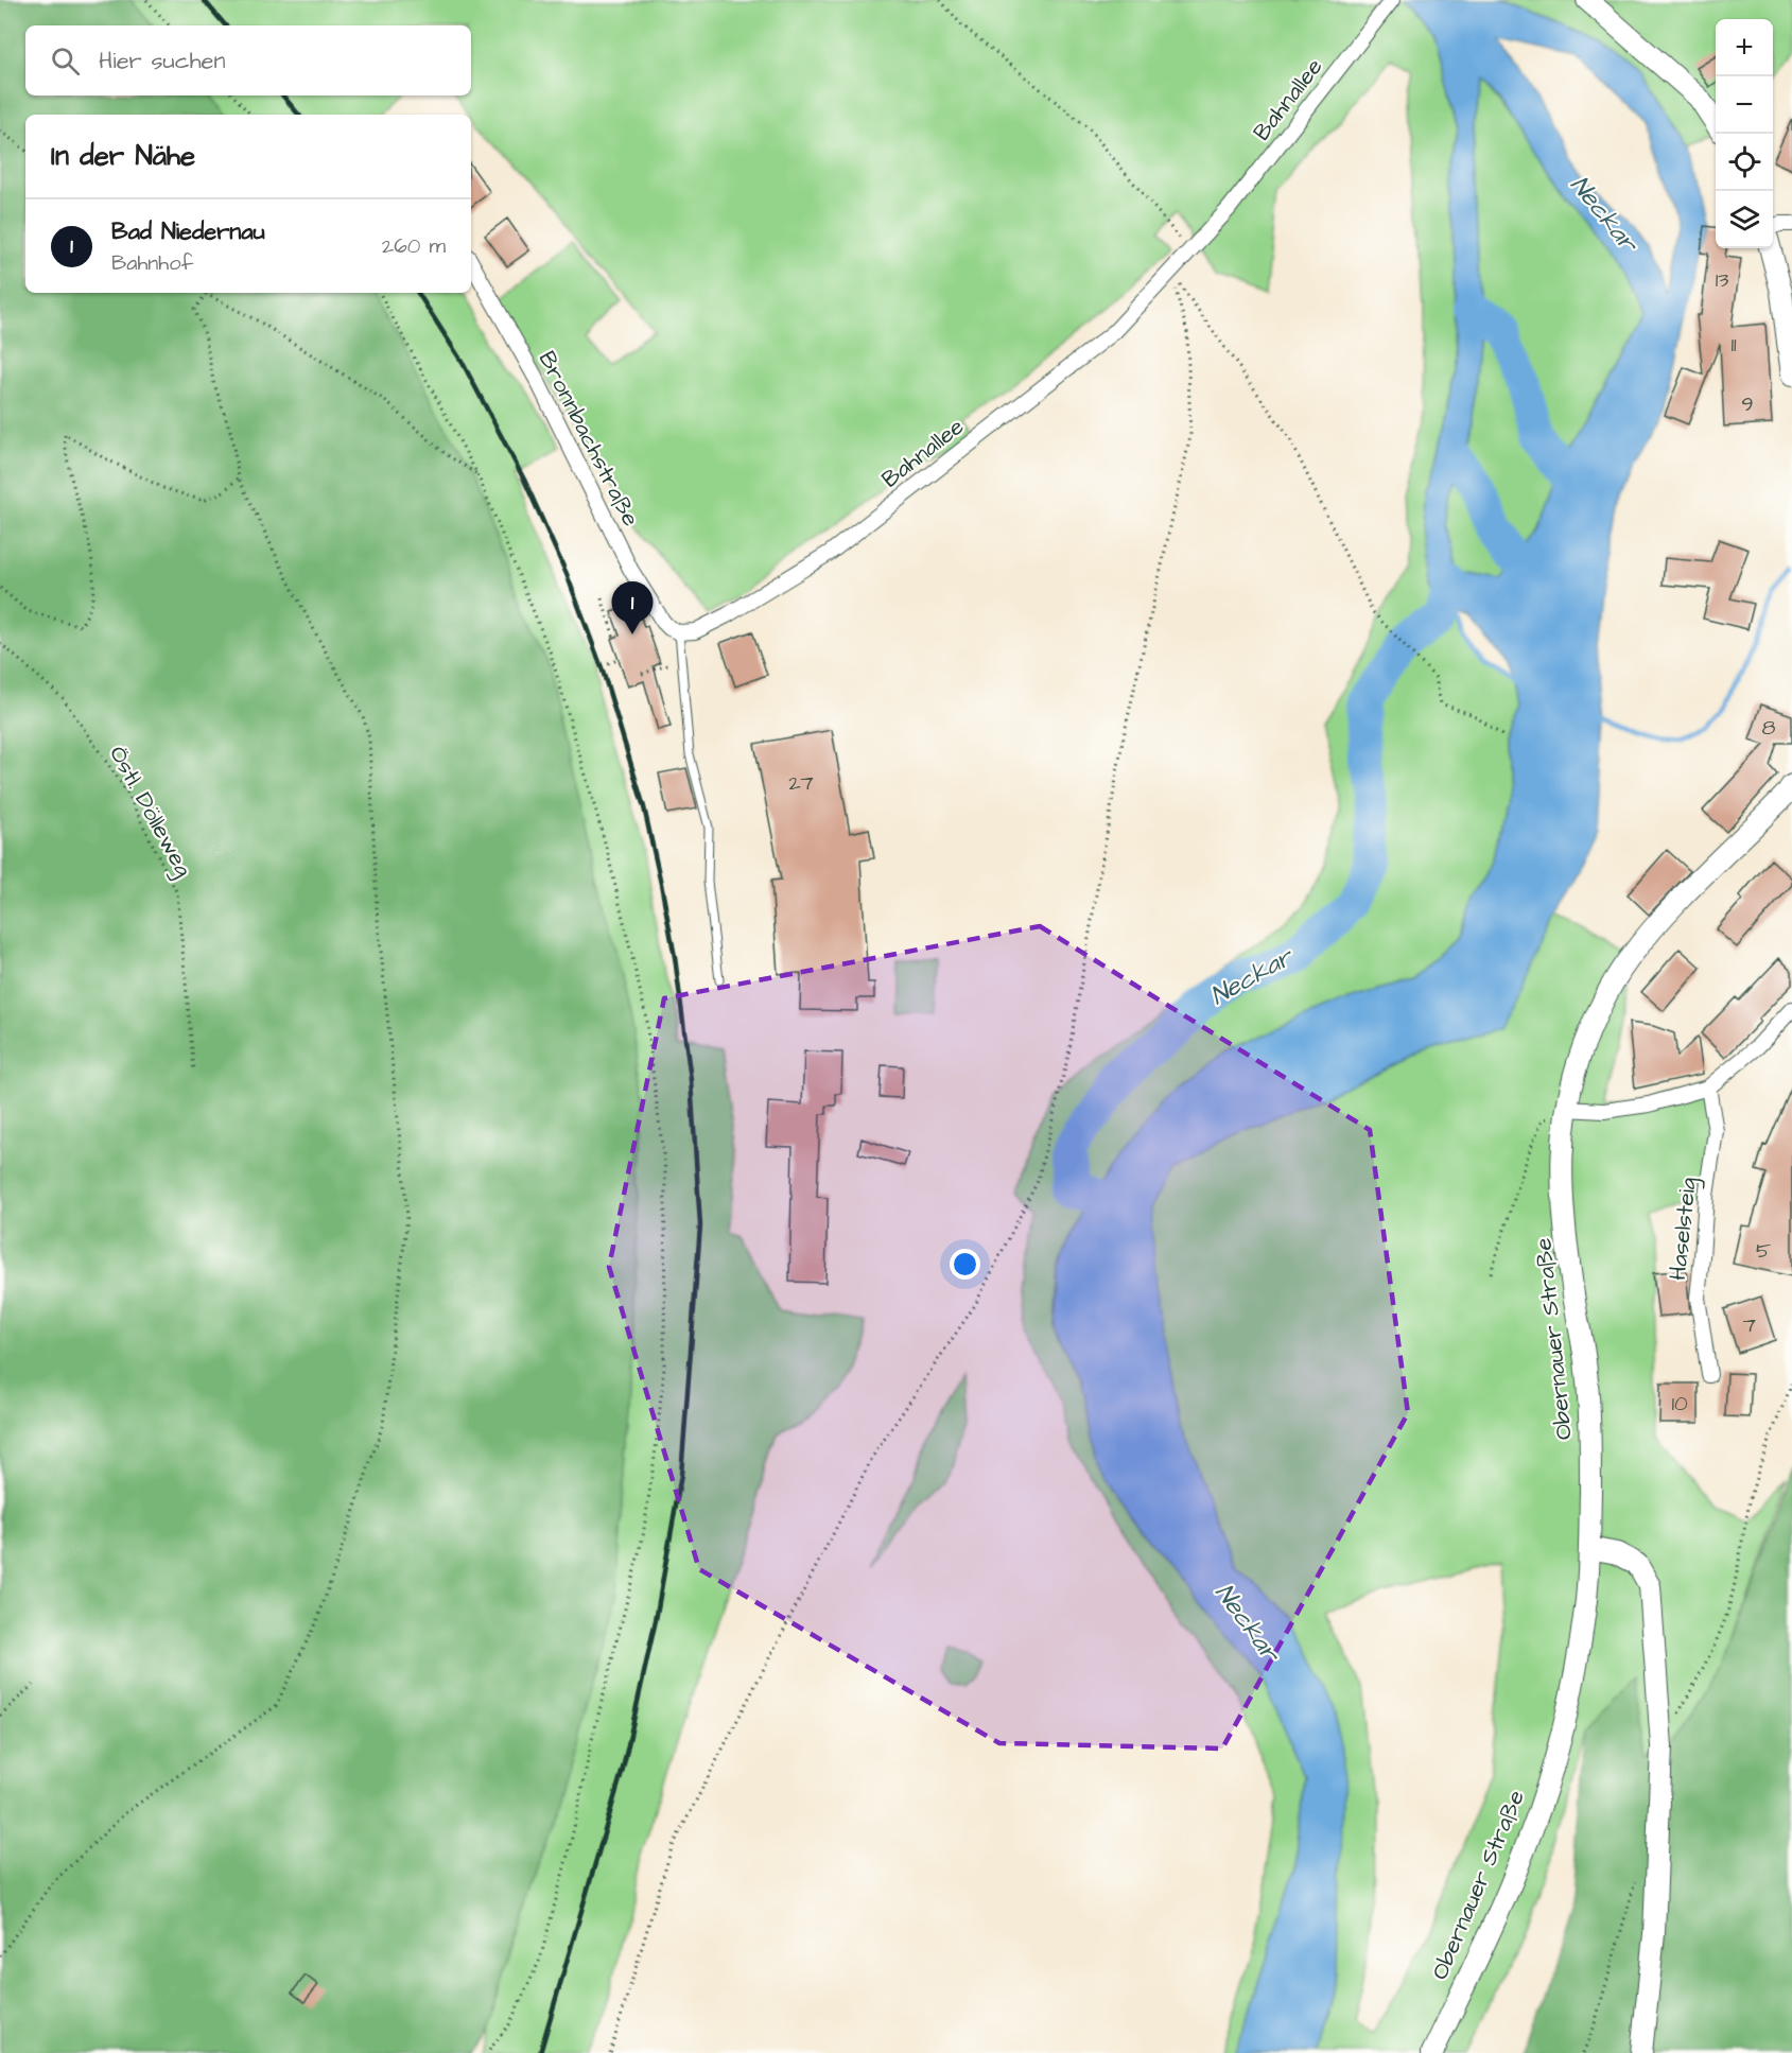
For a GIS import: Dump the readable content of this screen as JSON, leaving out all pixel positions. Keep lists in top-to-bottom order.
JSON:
{
  "streets": {
    "main road": ["Obernauer Straße"],
    "street": ["Bahnallee", "Bronnbachstraße", "Haselsteig"],
    "path": ["Östl. Dölleweg"]
  },
  "crossings": [
    ["Bahnallee", "Bronnbachstraße"]
  ],
  "water": ["Neckar"],
  "house_numbers": [
    "13",
    "11",
    "9",
    "8",
    "27",
    "5",
    "7",
    "10"
  ],
  "page": {
    "map_buttons": ["+", "−"],
    "search": "Hier suchen",
    "heading": "In der Nähe",
    "list": [
      {
        "mark": "1",
        "name": "Bad Niedernau",
        "note": "Bahnhof",
        "value": "260 m"
      }
    ],
    "pins": "1"
  }
}
